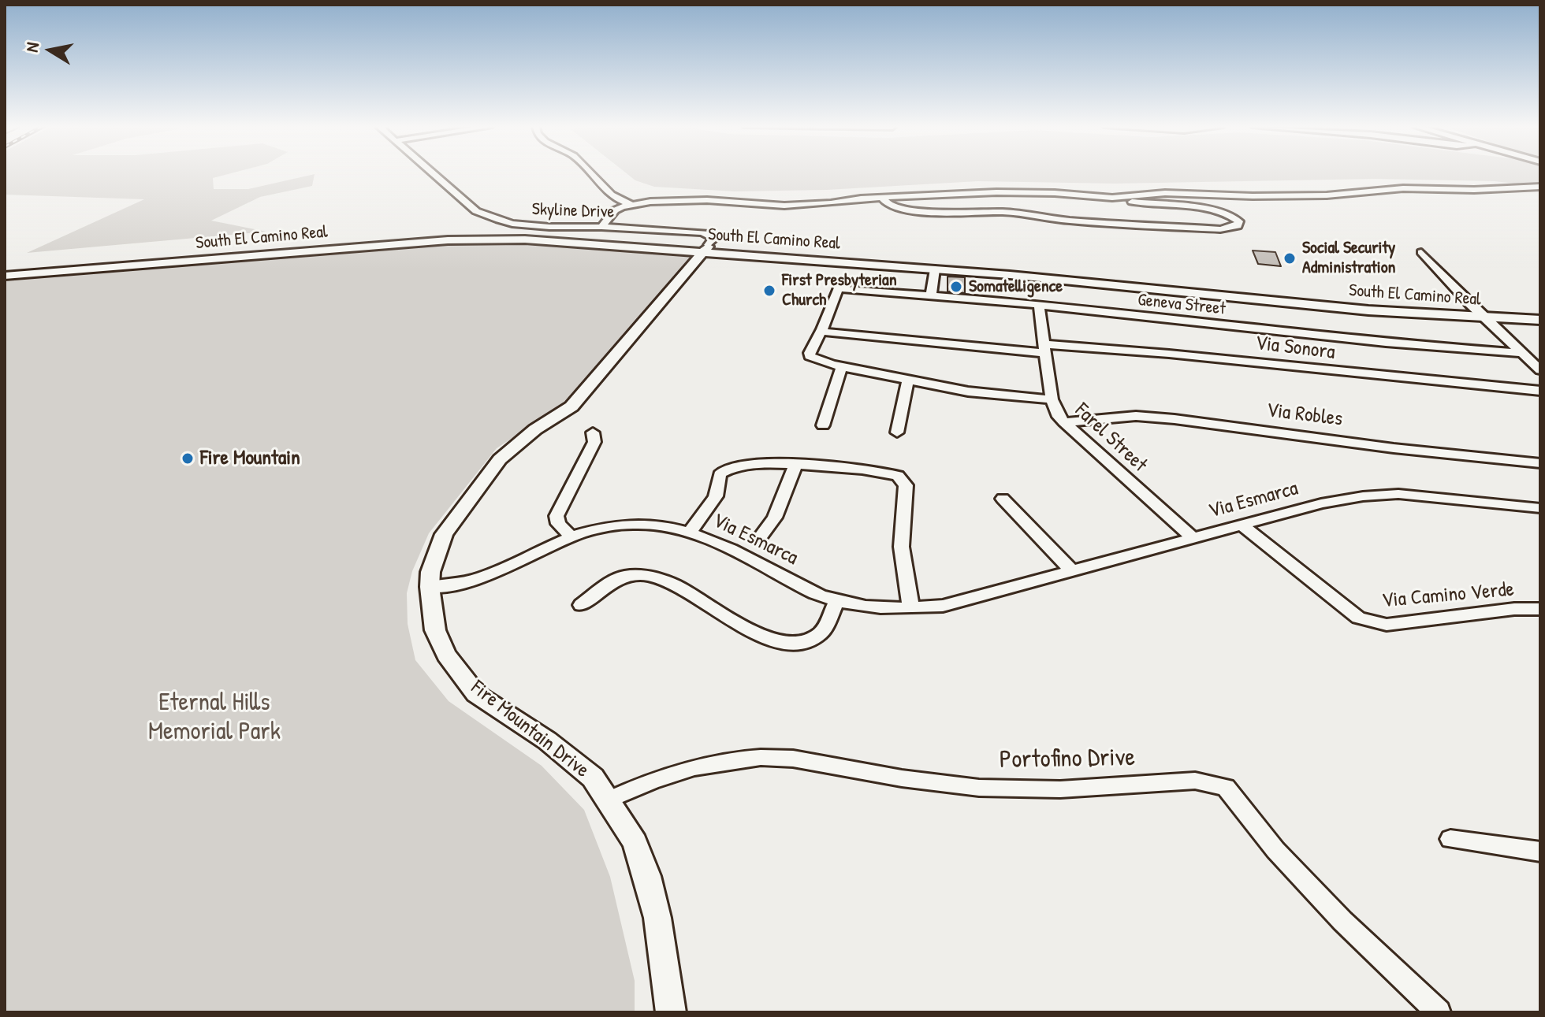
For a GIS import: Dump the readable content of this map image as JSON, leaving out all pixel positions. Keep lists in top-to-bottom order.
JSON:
{
  "streets": {
    "main road": ["South El Camino Real", "Fire Mountain Drive"],
    "street": [
      "Skyline Drive",
      "Geneva Street",
      "Via Sonora",
      "Via Robles",
      "Farel Street",
      "Via Esmarca",
      "Via Camino Verde",
      "Portofino Drive"
    ]
  },
  "crossings": [
    ["Skyline Drive", "South El Camino Real"],
    ["Skyline Drive", "Fire Mountain Drive"],
    ["South El Camino Real", "Fire Mountain Drive"],
    ["Geneva Street", "Via Sonora"],
    ["Geneva Street", "Farel Street"],
    ["Via Sonora", "Farel Street"],
    ["Via Robles", "Farel Street"],
    ["Farel Street", "Via Esmarca"],
    ["Via Esmarca", "Via Camino Verde"],
    ["Via Esmarca", "Fire Mountain Drive"],
    ["Fire Mountain Drive", "Portofino Drive"]
  ],
  "parks": ["Eternal Hills Memorial Park"],
  "places": [
    "Social Security Administration",
    "Somatelligence",
    "First Presbyterian Church",
    "Fire Mountain"
  ],
  "north": "left"
}
